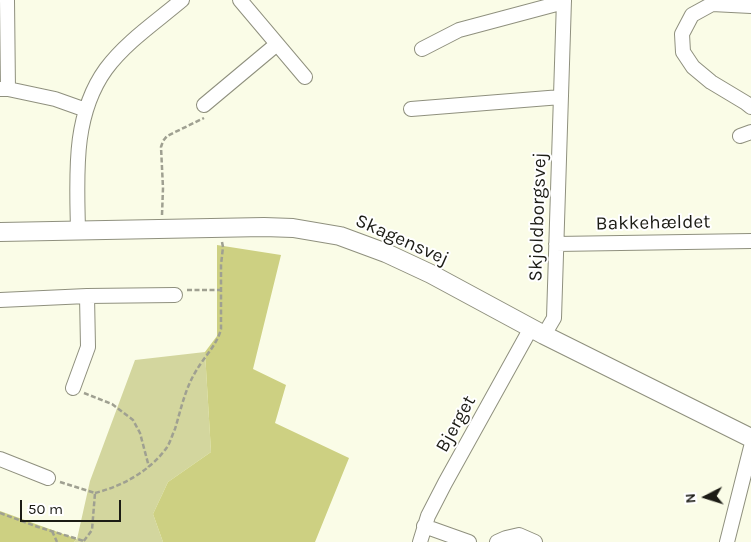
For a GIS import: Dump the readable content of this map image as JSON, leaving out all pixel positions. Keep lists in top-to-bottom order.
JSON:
{
  "streets": {
    "street": [
      "Skjoldborgsvej",
      "Bakkehældet",
      "Skagensvej",
      "Bjerget"
    ]
  },
  "crossings": [
    ["Skjoldborgsvej", "Bakkehældet"],
    ["Skjoldborgsvej", "Skagensvej"],
    ["Skjoldborgsvej", "Bjerget"],
    ["Skagensvej", "Bjerget"]
  ],
  "scale_bar": "50 m",
  "north": "left"
}
